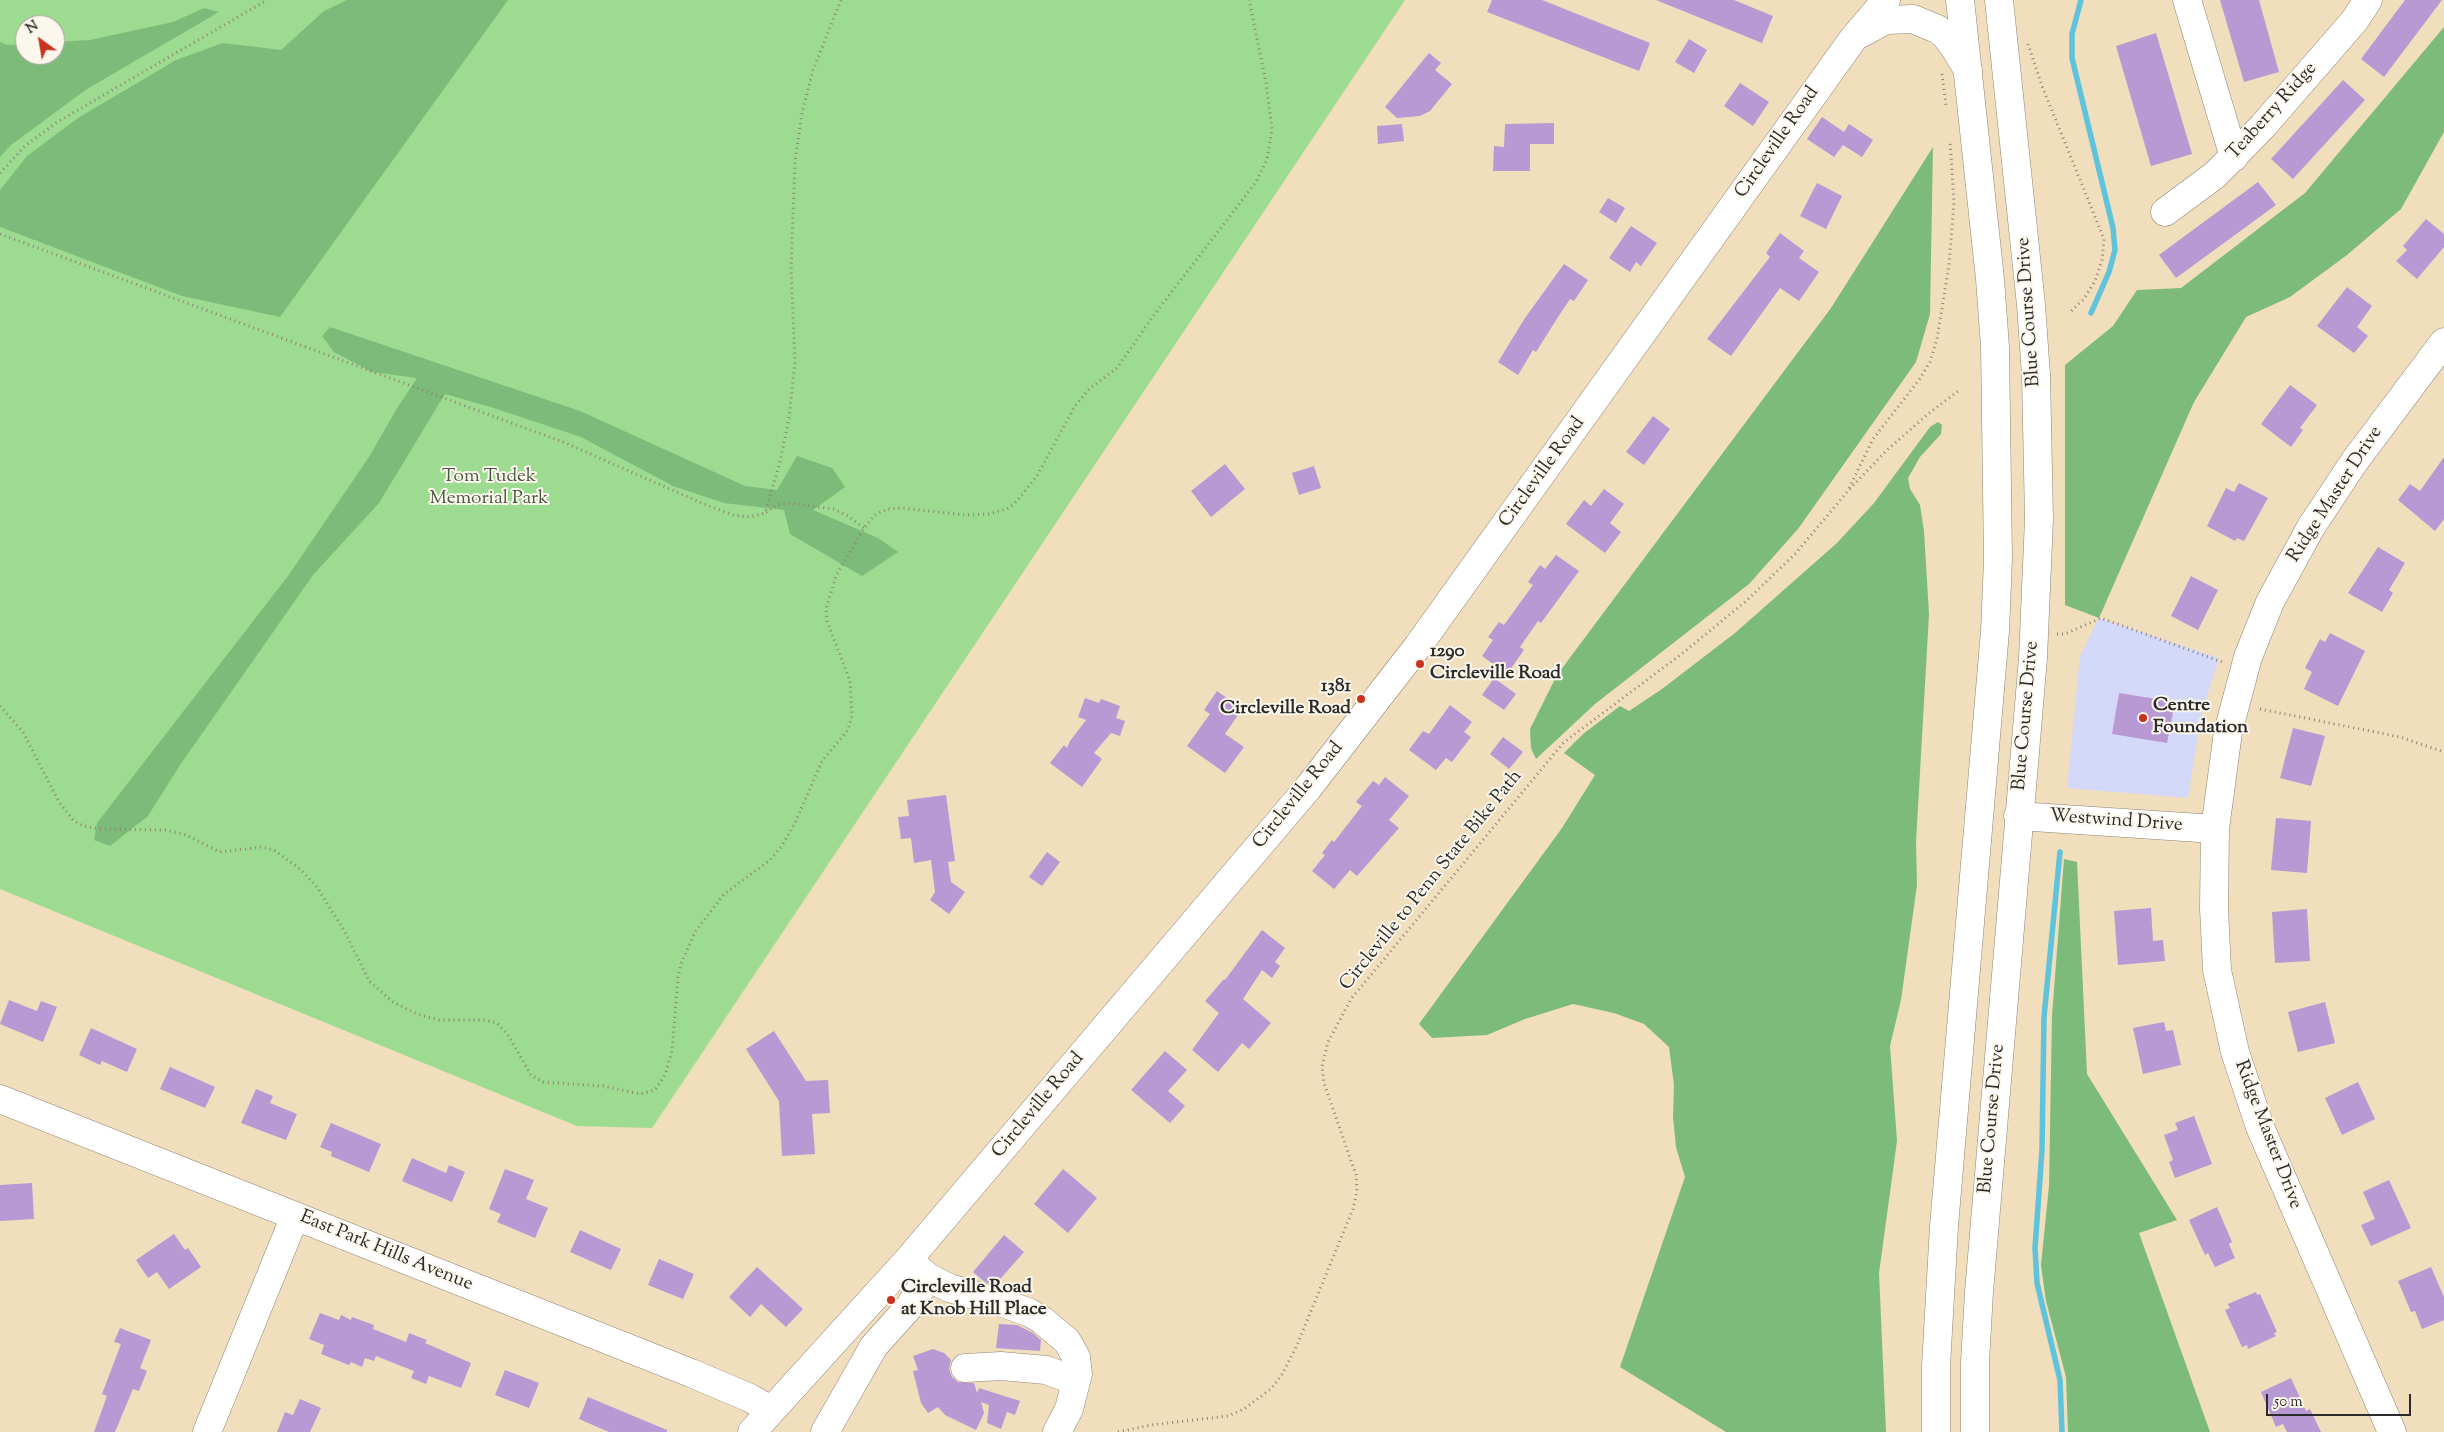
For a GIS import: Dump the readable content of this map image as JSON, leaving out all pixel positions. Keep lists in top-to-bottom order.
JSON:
{
  "streets": {
    "street": [
      "Teaberry Ridge",
      "Circleville Road",
      "Blue Course Drive",
      "Ridge Master Drive",
      "Westwind Drive",
      "East Park Hills Avenue"
    ],
    "path": ["Circleville to Penn State Bike Path"]
  },
  "crossings": [
    ["Circleville Road", "East Park Hills Avenue"],
    ["Blue Course Drive", "Westwind Drive"],
    ["Ridge Master Drive", "Westwind Drive"]
  ],
  "parks": ["Tom Tudek Memorial Park"],
  "places": [
    "1290 Circleville Road",
    "1381 Circleville Road",
    "Centre Foundation",
    "Circleville Road at Knob Hill Place"
  ],
  "scale_bar": "50 m",
  "north": "top left"
}
